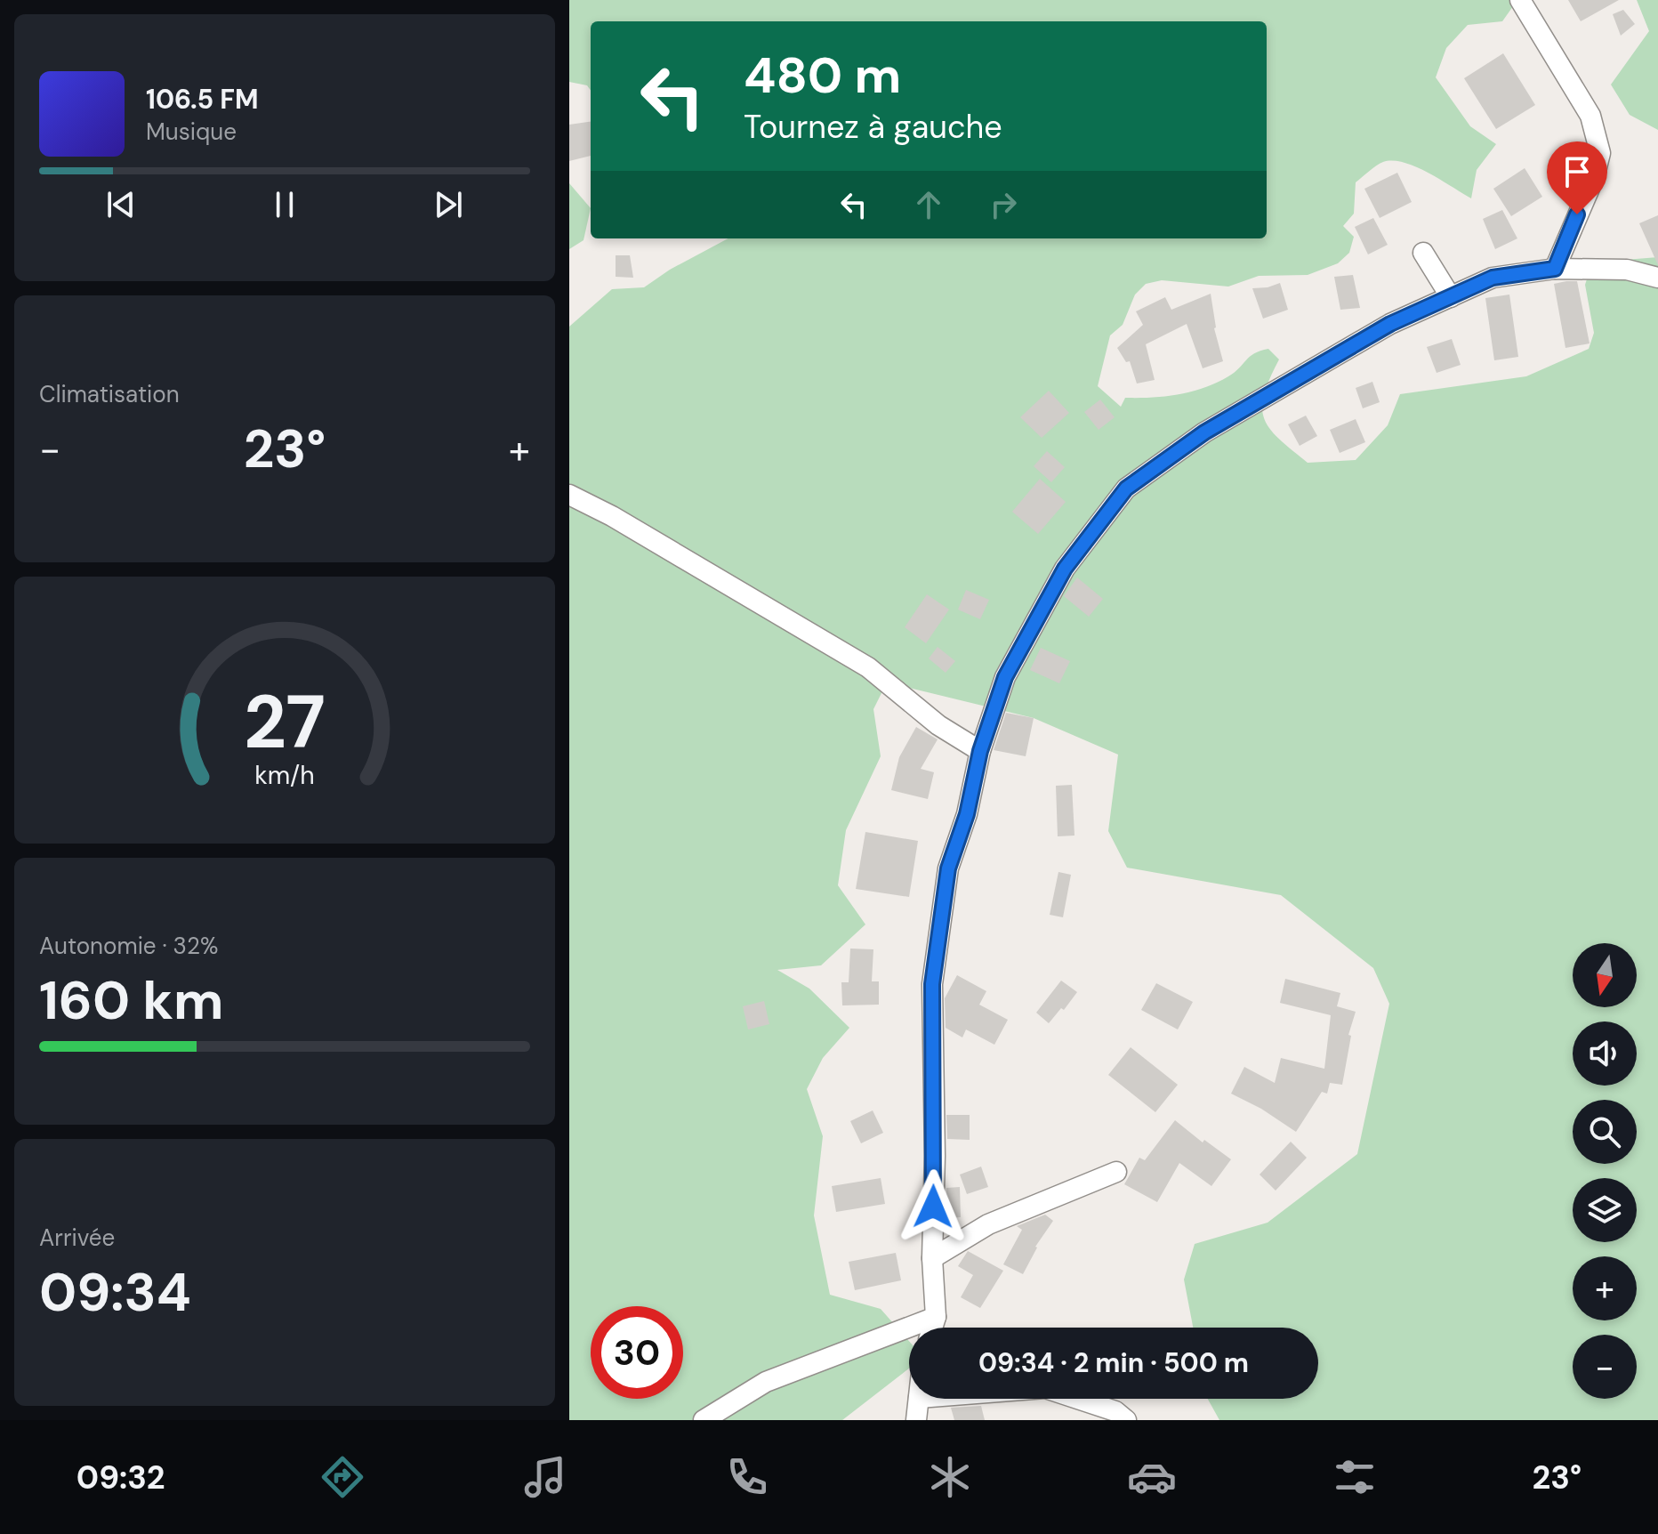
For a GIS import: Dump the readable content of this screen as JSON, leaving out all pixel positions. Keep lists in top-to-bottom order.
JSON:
{
  "north": "bottom",
  "page": {
    "turn": ["480 m", "Tournez à gauche"],
    "song": ["106.5 FM", "Musique"],
    "tile": [
      "Climatisation",
      ["Autonomie · 32%", "160 km"],
      ["Arrivée", "09:34"]
    ],
    "heat": ["−", "23°", "+"],
    "map_buttons": ["+", "−"],
    "limit": "30",
    "trip": "09:34 · 2 min · 500 m",
    "tabs": ["09:32", "23°"],
    "gauge": ["27", "km/h"]
  }
}
